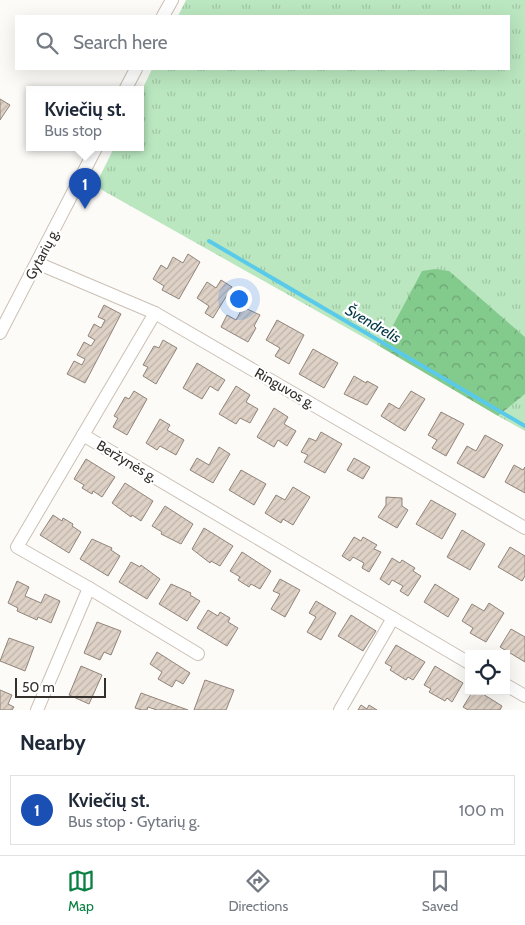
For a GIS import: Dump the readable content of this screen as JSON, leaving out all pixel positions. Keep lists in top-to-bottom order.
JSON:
{
  "streets": {
    "street": ["Gytarių g.", "Ringuvos g.", "Beržynės g."]
  },
  "crossings": [
    ["Gytarių g.", "Ringuvos g."]
  ],
  "water": ["Švendrelis"],
  "scale_bar": "50 m",
  "page": {
    "search": "Search here",
    "popup": ["Kviečių st.", "Bus stop"],
    "pins": "1",
    "scale": "50 m",
    "heading": "Nearby",
    "list": [
      {
        "mark": "1",
        "name": "Kviečių st.",
        "note": "Bus stop · Gytarių g.",
        "value": "100 m"
      }
    ],
    "nav": ["Map", "Directions", "Saved"]
  }
}
